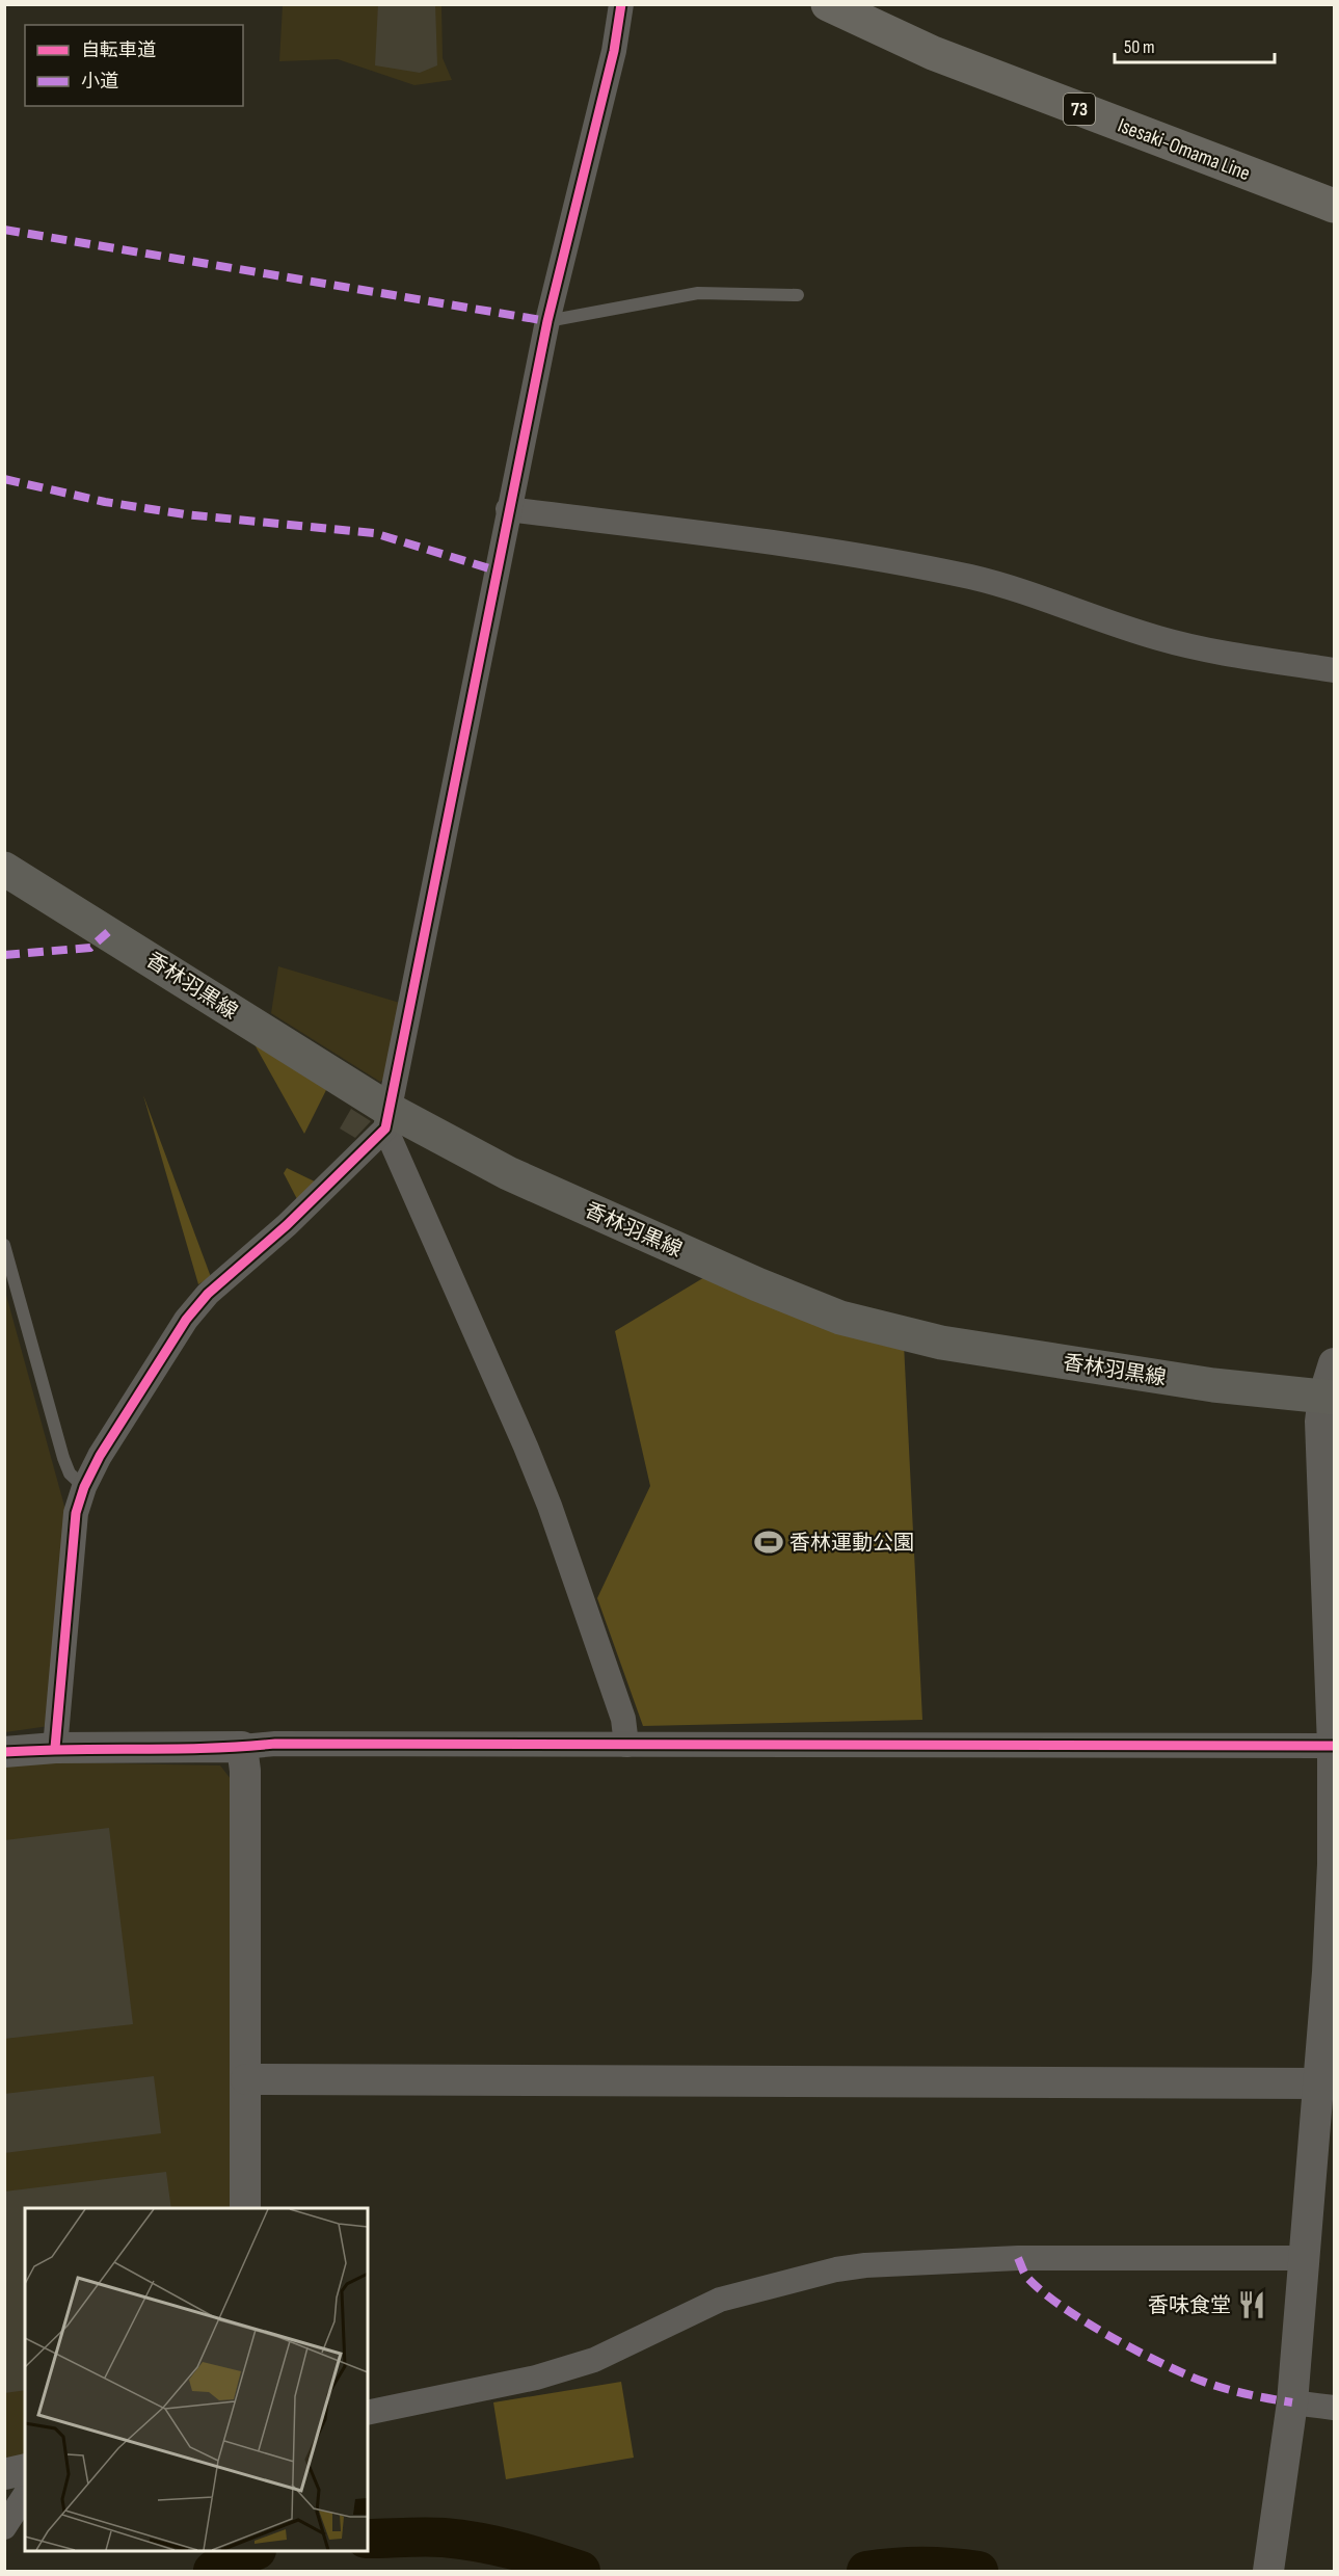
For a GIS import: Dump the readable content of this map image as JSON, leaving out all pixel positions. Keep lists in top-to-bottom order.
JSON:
{
  "streets": {
    "main road": ["73", "Isesaki-Omama Line", "香林羽黒線"]
  },
  "places": {
    "sports": ["香林運動公園"],
    "restaurant": ["香味食堂"]
  },
  "legend": ["自転車道", "小道"],
  "scale_bar": "50 m"
}
